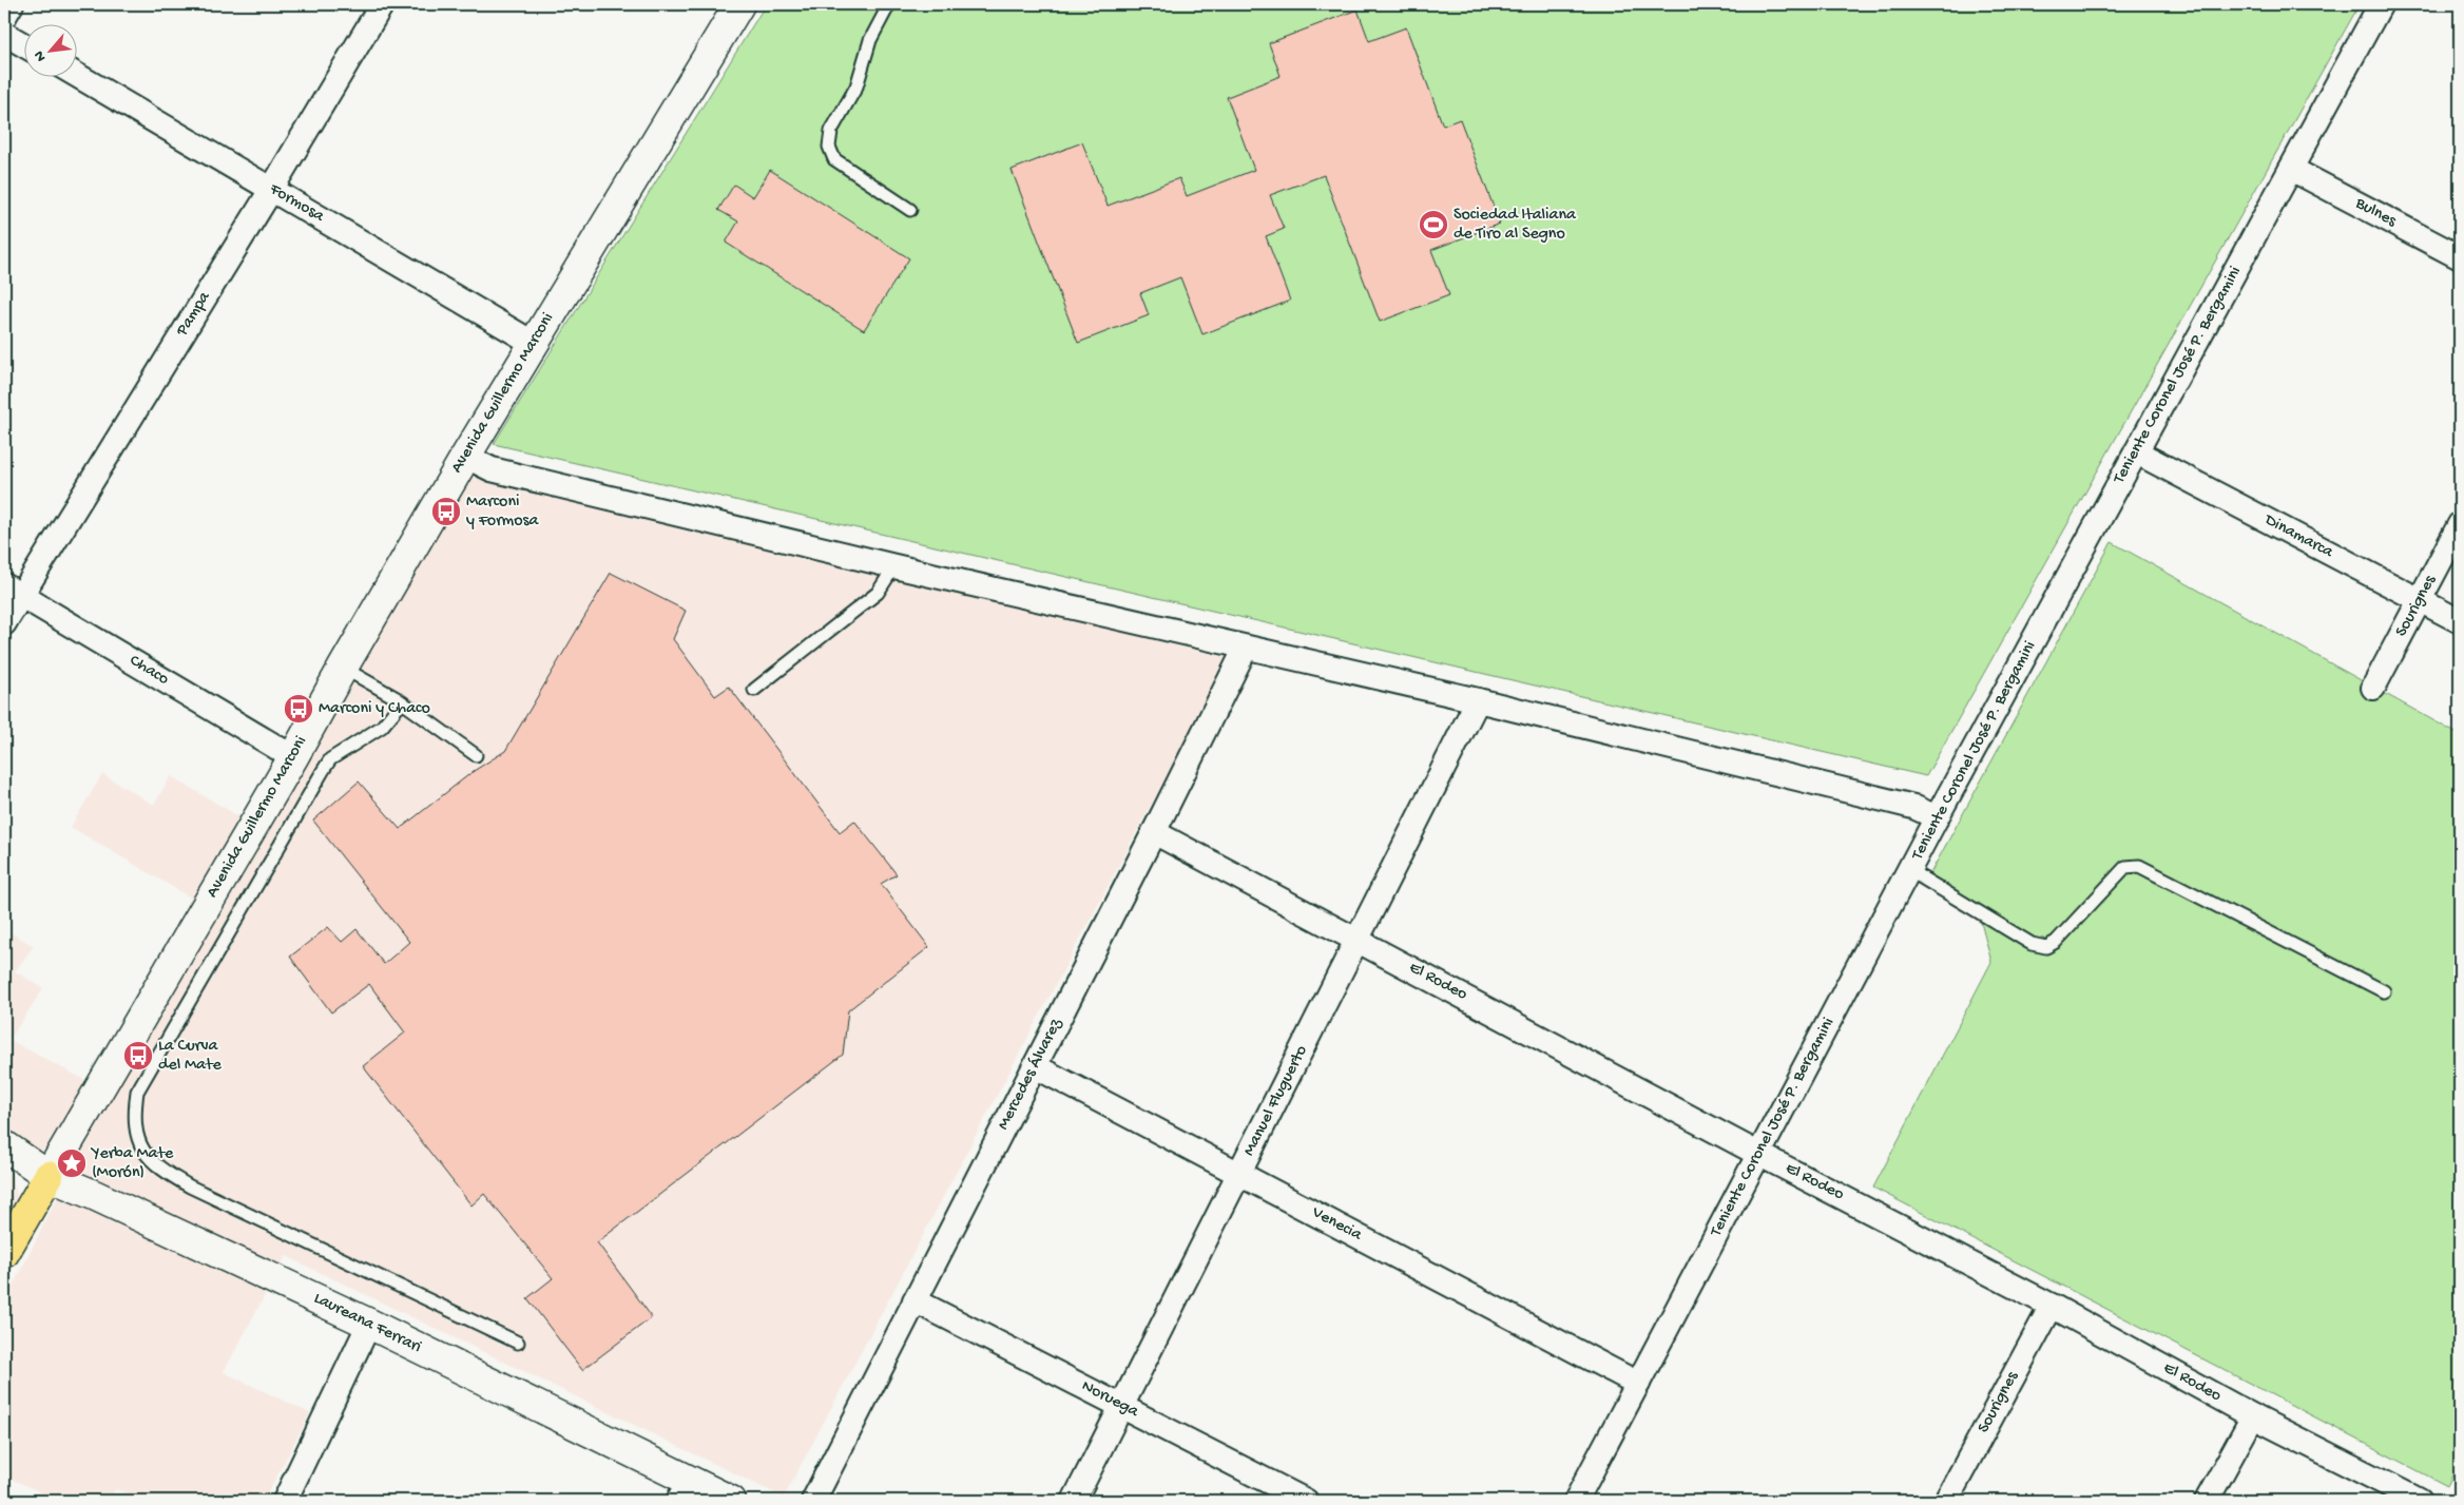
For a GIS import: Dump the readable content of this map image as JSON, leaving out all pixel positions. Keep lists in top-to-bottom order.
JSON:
{
  "streets": {
    "main road": ["Avenida Guillermo Marconi", "Laureana Ferrari"],
    "street": [
      "Formosa",
      "Bulnes",
      "Pampa",
      "Teniente Coronel José P. Bergamini",
      "Dinamarca",
      "Sourignes",
      "Chaco",
      "El Rodeo",
      "Mercedes Álvarez",
      "Manuel Fluguerto",
      "Venecia",
      "Noruega"
    ]
  },
  "crossings": [
    ["Formosa", "Pampa"],
    ["Formosa", "Avenida Guillermo Marconi"],
    ["Bulnes", "Teniente Coronel José P. Bergamini"],
    ["Pampa", "Chaco"],
    ["Teniente Coronel José P. Bergamini", "Dinamarca"],
    ["Teniente Coronel José P. Bergamini", "El Rodeo"],
    ["Teniente Coronel José P. Bergamini", "Venecia"],
    ["Avenida Guillermo Marconi", "Chaco"],
    ["Avenida Guillermo Marconi", "Laureana Ferrari"],
    ["Dinamarca", "Sourignes"],
    ["Sourignes", "El Rodeo"],
    ["El Rodeo", "Mercedes Álvarez"],
    ["El Rodeo", "Manuel Fluguerto"],
    ["Mercedes Álvarez", "Venecia"],
    ["Mercedes Álvarez", "Noruega"],
    ["Manuel Fluguerto", "Venecia"],
    ["Manuel Fluguerto", "Noruega"]
  ],
  "places": {
    "sports": ["Sociedad Italiana de Tiro al Segno"],
    "bus stop": ["Marconi y Formosa", "Marconi y Chaco", "La Curva del Mate"],
    "place": ["Yerba Mate (Morón)"]
  },
  "north": "bottom left"
}
